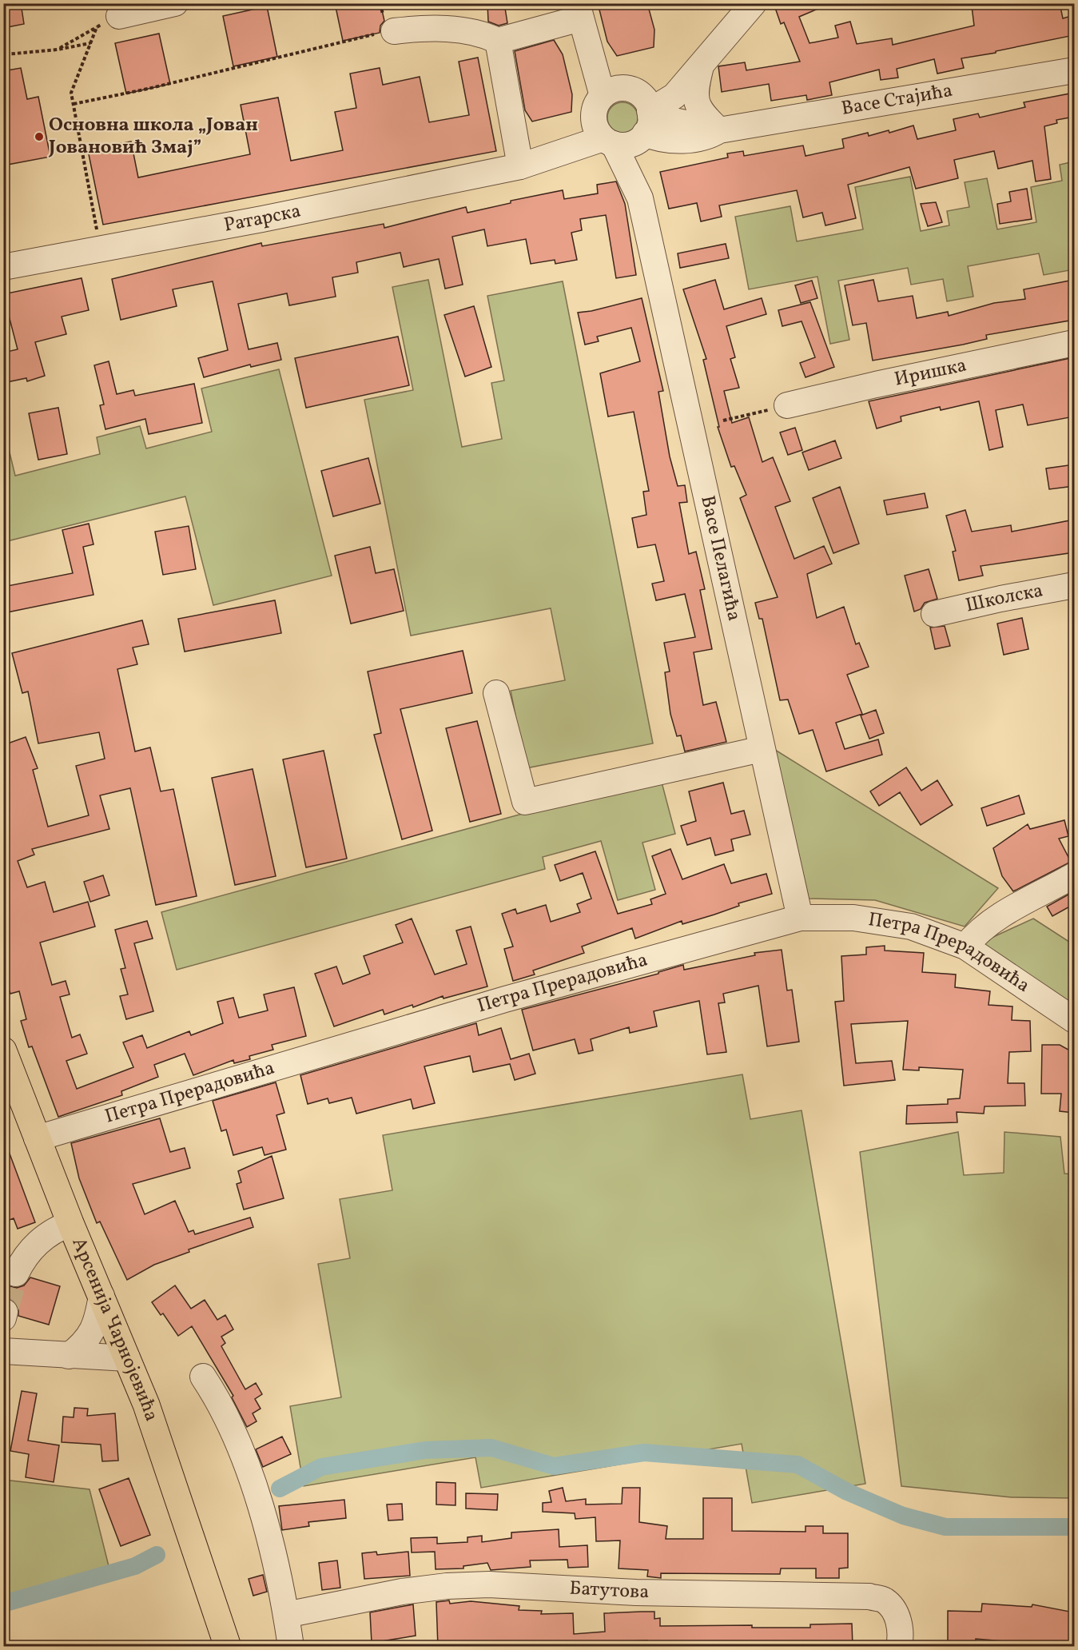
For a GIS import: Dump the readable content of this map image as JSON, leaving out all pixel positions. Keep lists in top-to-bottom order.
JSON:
{
  "streets": {
    "main road": ["Арсенија Чарнојевића"],
    "street": [
      "Васе Стајића",
      "Ратарска",
      "Иришка",
      "Васе Пелагића",
      "Школска",
      "Петра Прерадовића",
      "Батутова"
    ]
  },
  "crossings": [
    ["Васе Стајића", "Ратарска"],
    ["Васе Стајића", "Васе Пелагића"],
    ["Ратарска", "Васе Пелагића"],
    ["Васе Пелагића", "Петра Прерадовића"],
    ["Петра Прерадовића", "Арсенија Чарнојевића"]
  ],
  "places": ["Основна школа „Јован Јовановић Змај”"]
}
